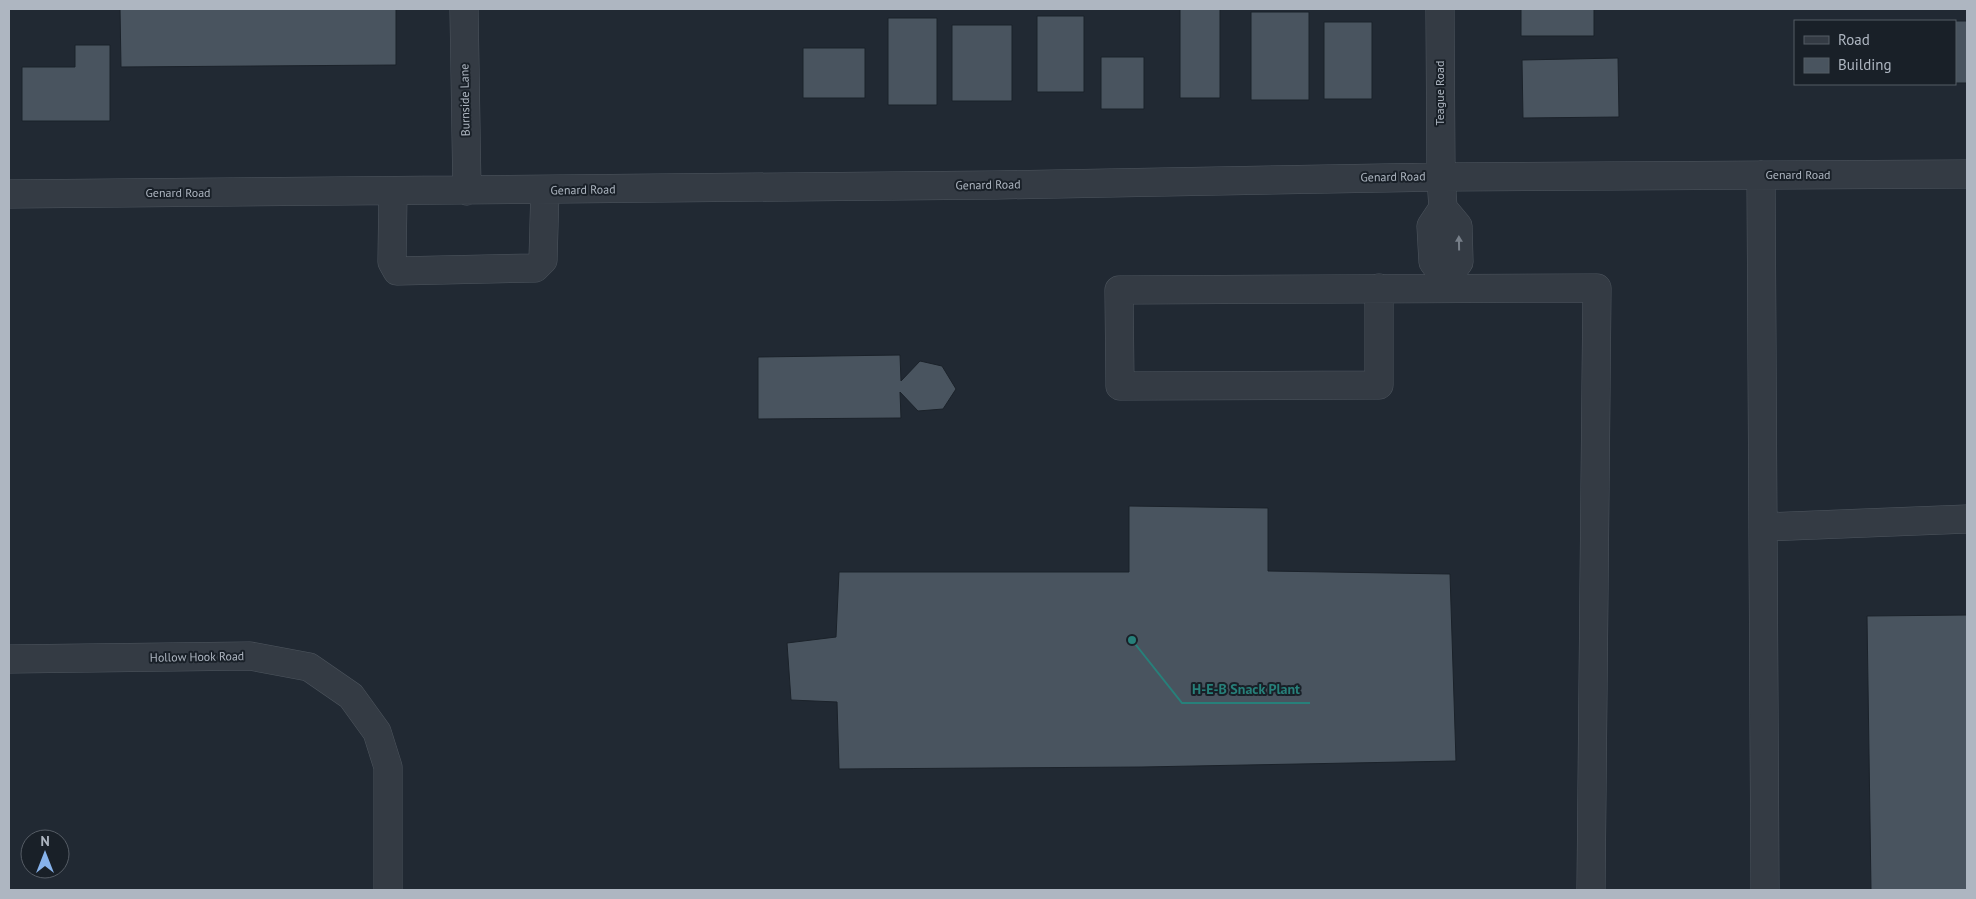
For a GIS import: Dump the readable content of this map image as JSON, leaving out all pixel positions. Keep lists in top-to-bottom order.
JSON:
{
  "streets": {
    "street": [
      "Teague Road",
      "Burnside Lane",
      "Genard Road",
      "Hollow Hook Road"
    ]
  },
  "crossings": [
    ["Teague Road", "Genard Road"],
    ["Burnside Lane", "Genard Road"]
  ],
  "places": ["H-E-B Snack Plant"],
  "legend": ["Road", "Building"],
  "north": "top"
}
